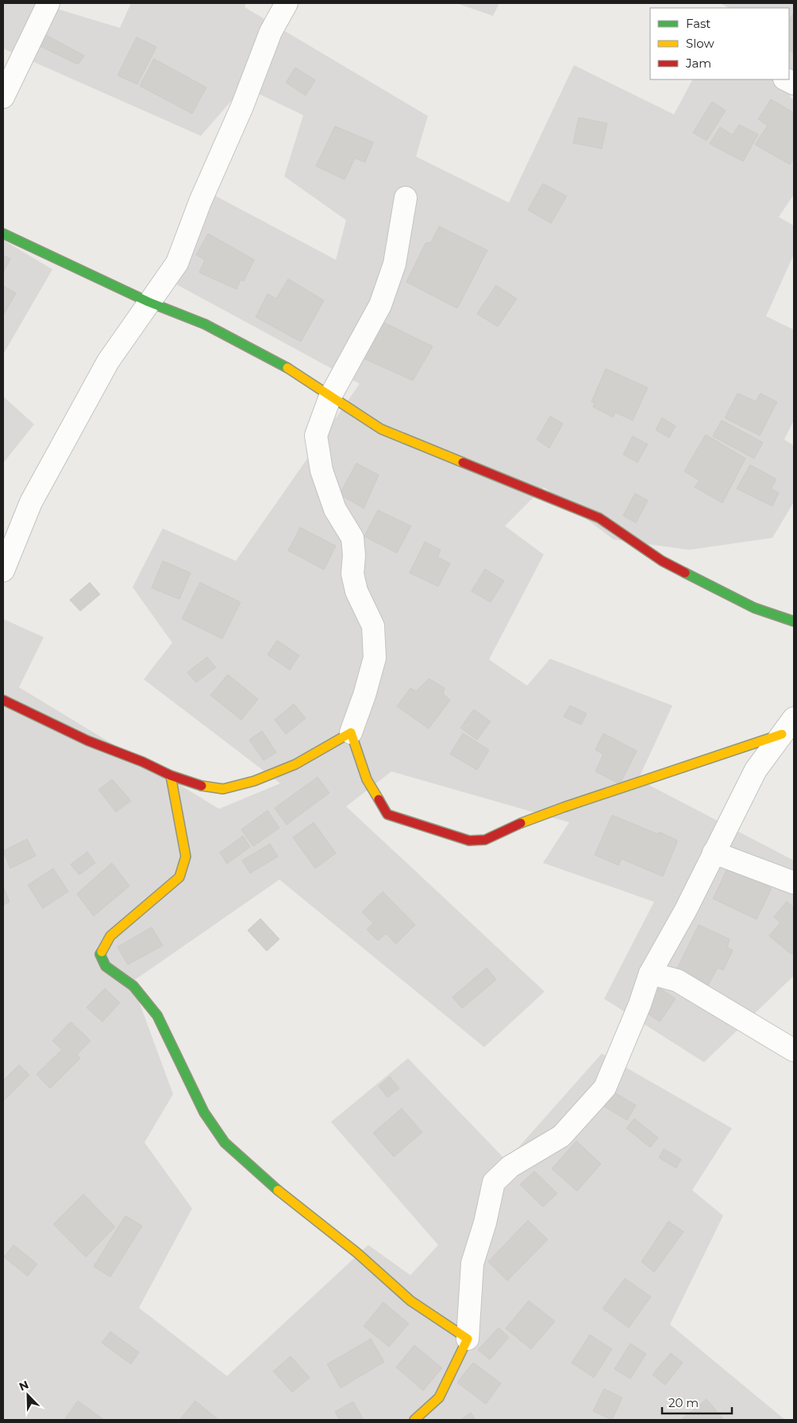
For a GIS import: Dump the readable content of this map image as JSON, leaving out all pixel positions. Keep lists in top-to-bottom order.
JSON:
{
  "legend": ["Fast", "Slow", "Jam"],
  "scale_bar": "20 m",
  "north": "top left"
}
